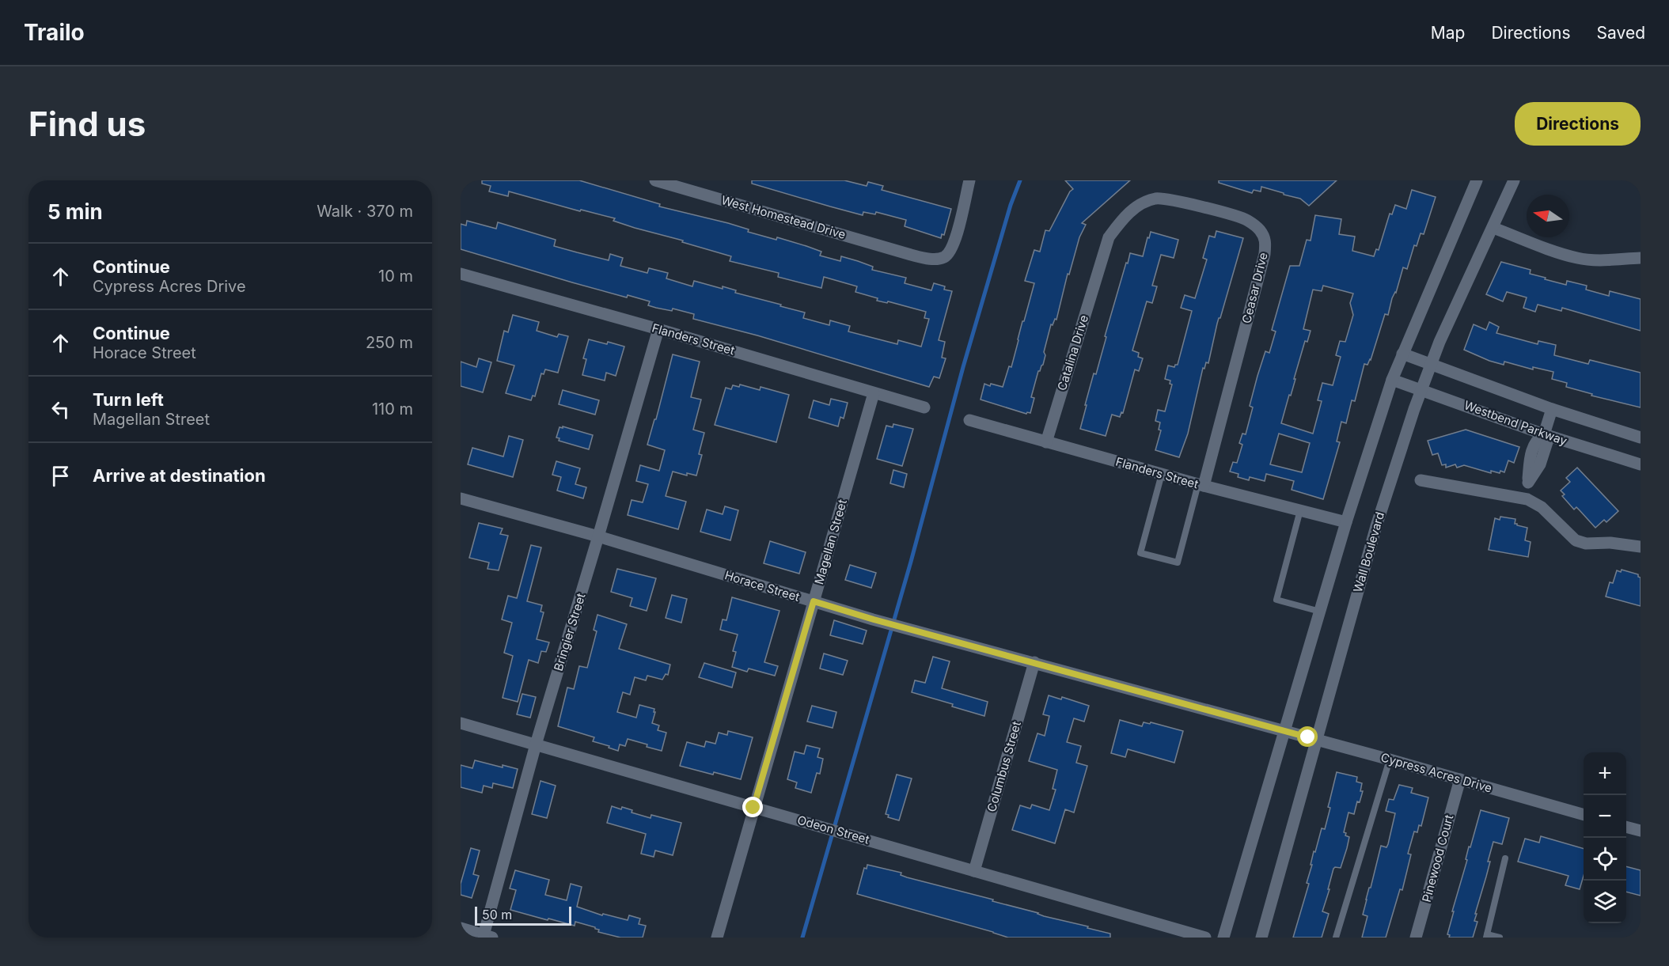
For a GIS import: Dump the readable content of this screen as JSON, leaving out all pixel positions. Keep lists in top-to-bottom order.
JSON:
{
  "streets": {
    "street": [
      "West Homestead Drive",
      "Ceasar Drive",
      "Flanders Street",
      "Catalina Drive",
      "Westbend Parkway",
      "Magellan Street",
      "Wall Boulevard",
      "Horace Street",
      "Bringier Street",
      "Columbus Street",
      "Cypress Acres Drive",
      "Odeon Street",
      "Pinewood Court"
    ]
  },
  "crossings": [
    ["Ceasar Drive", "Flanders Street"],
    ["Ceasar Drive", "Catalina Drive"],
    ["Flanders Street", "Catalina Drive"],
    ["Flanders Street", "Magellan Street"],
    ["Flanders Street", "Bringier Street"],
    ["Westbend Parkway", "Wall Boulevard"],
    ["Magellan Street", "Horace Street"],
    ["Magellan Street", "Odeon Street"],
    ["Wall Boulevard", "Cypress Acres Drive"],
    ["Horace Street", "Bringier Street"],
    ["Horace Street", "Columbus Street"],
    ["Horace Street", "Cypress Acres Drive"],
    ["Bringier Street", "Odeon Street"],
    ["Columbus Street", "Odeon Street"],
    ["Cypress Acres Drive", "Pinewood Court"]
  ],
  "scale_bar": "50 m",
  "north": "left",
  "page": {
    "header": "Trailo",
    "nav": ["Map", "Directions", "Saved"],
    "buttons": "Directions",
    "title": "Find us",
    "heading": ["5 min", "Walk · 370 m"],
    "list": [
      ["Continue", "Cypress Acres Drive", "10 m"],
      ["Continue", "Horace Street", "250 m"],
      ["Turn left", "Magellan Street", "110 m"],
      "Arrive at destination"
    ],
    "map_buttons": ["+", "−"],
    "scale": "50 m"
  }
}
